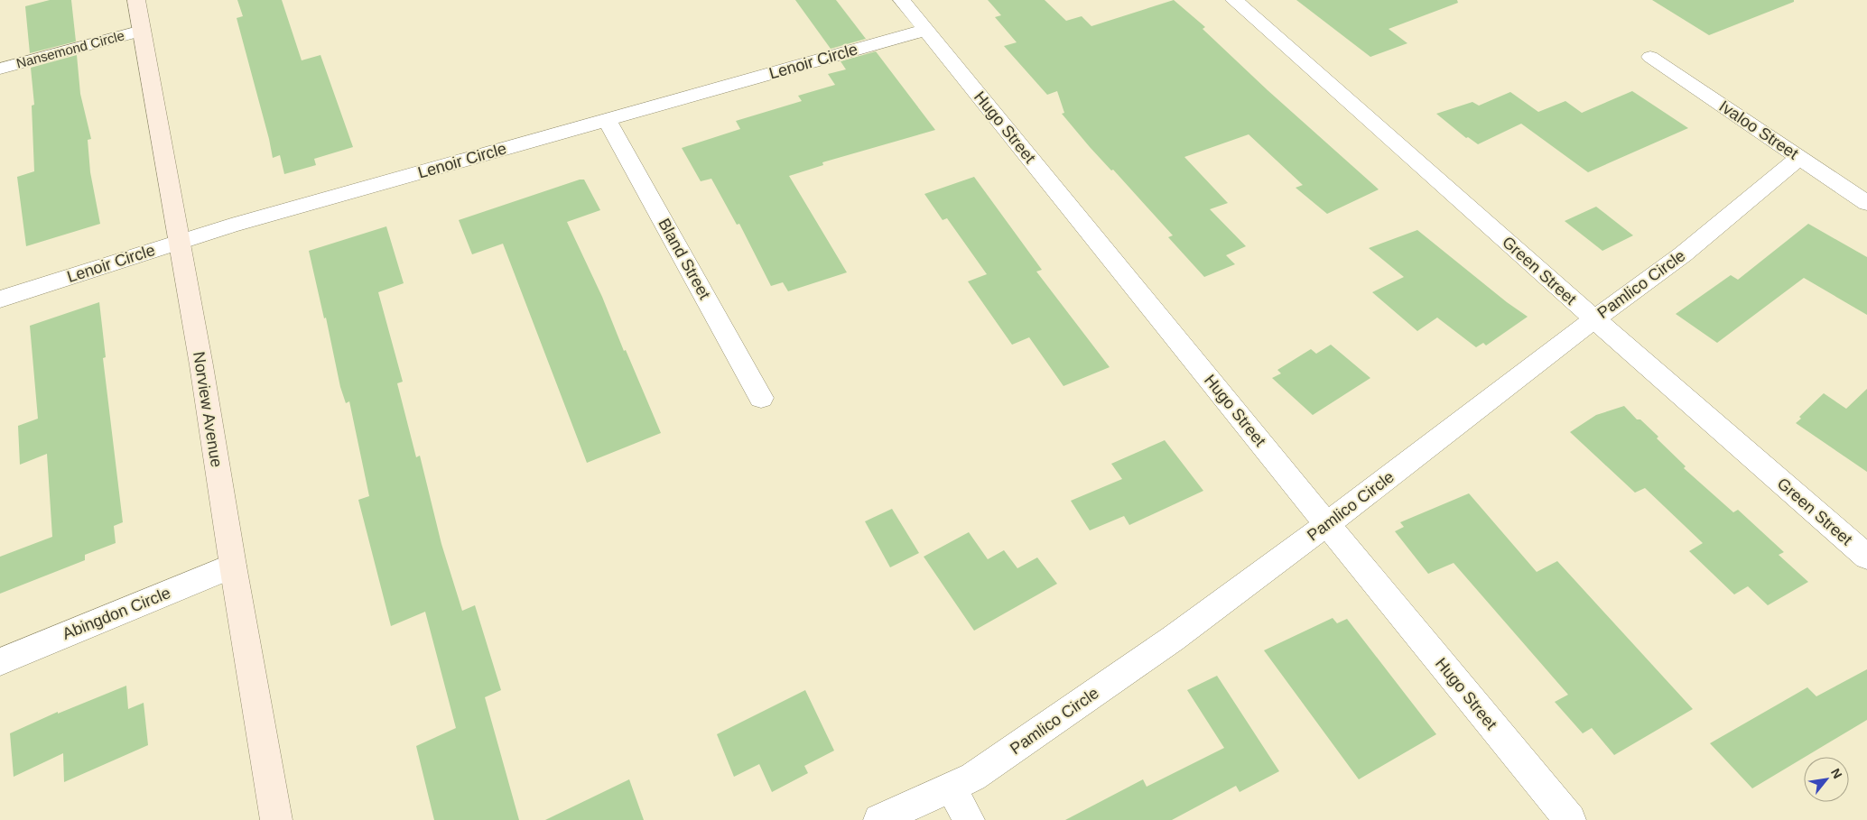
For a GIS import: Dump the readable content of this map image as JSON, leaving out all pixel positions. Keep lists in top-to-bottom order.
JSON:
{
  "streets": {
    "street": [
      "Nansemond Circle",
      "Lenoir Circle",
      "Hugo Street",
      "Ivaloo Street",
      "Bland Street",
      "Green Street",
      "Pamlico Circle",
      "Norview Avenue",
      "Abingdon Circle"
    ]
  },
  "crossings": [
    ["Nansemond Circle", "Norview Avenue"],
    ["Lenoir Circle", "Hugo Street"],
    ["Lenoir Circle", "Bland Street"],
    ["Lenoir Circle", "Norview Avenue"],
    ["Hugo Street", "Pamlico Circle"],
    ["Ivaloo Street", "Pamlico Circle"],
    ["Green Street", "Pamlico Circle"],
    ["Norview Avenue", "Abingdon Circle"]
  ],
  "north": "top right"
}
